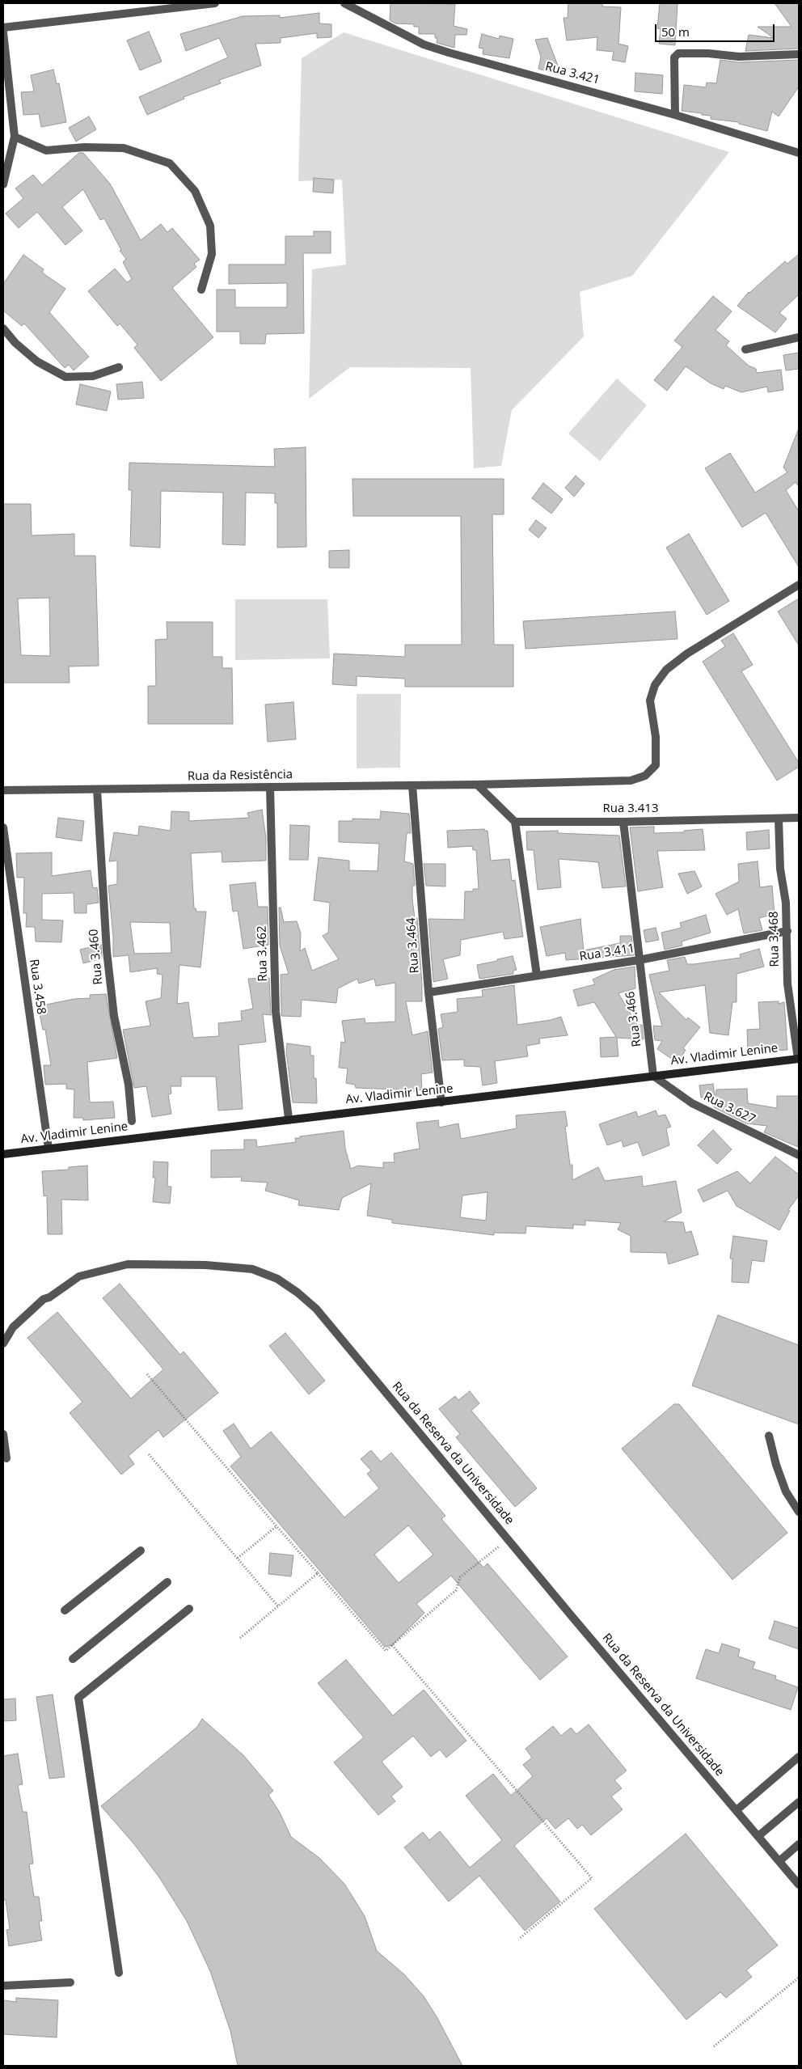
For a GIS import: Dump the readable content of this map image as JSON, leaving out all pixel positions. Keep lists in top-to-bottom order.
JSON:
{
  "streets": {
    "main road": ["Av. Vladimir Lenine"],
    "street": [
      "Rua 3.421",
      "Rua da Resistência",
      "Rua 3.413",
      "Rua 3.468",
      "Rua 3.464",
      "Rua 3.411",
      "Rua 3.462",
      "Rua 3.460",
      "Rua 3.458",
      "Rua 3.466",
      "Rua 3.627",
      "Rua da Reserva da Universidade"
    ]
  },
  "crossings": [
    ["Rua da Resistência", "Rua 3.464"],
    ["Rua da Resistência", "Rua 3.462"],
    ["Rua da Resistência", "Rua 3.460"],
    ["Rua 3.413", "Rua 3.468"],
    ["Rua 3.413", "Rua 3.466"],
    ["Rua 3.468", "Rua 3.411"],
    ["Rua 3.468", "Av. Vladimir Lenine"],
    ["Rua 3.464", "Rua 3.411"],
    ["Rua 3.464", "Av. Vladimir Lenine"],
    ["Rua 3.411", "Rua 3.466"],
    ["Rua 3.462", "Av. Vladimir Lenine"],
    ["Rua 3.458", "Av. Vladimir Lenine"],
    ["Rua 3.466", "Av. Vladimir Lenine"],
    ["Rua 3.466", "Rua 3.627"],
    ["Av. Vladimir Lenine", "Rua 3.627"]
  ],
  "scale_bar": "50 m"
}
